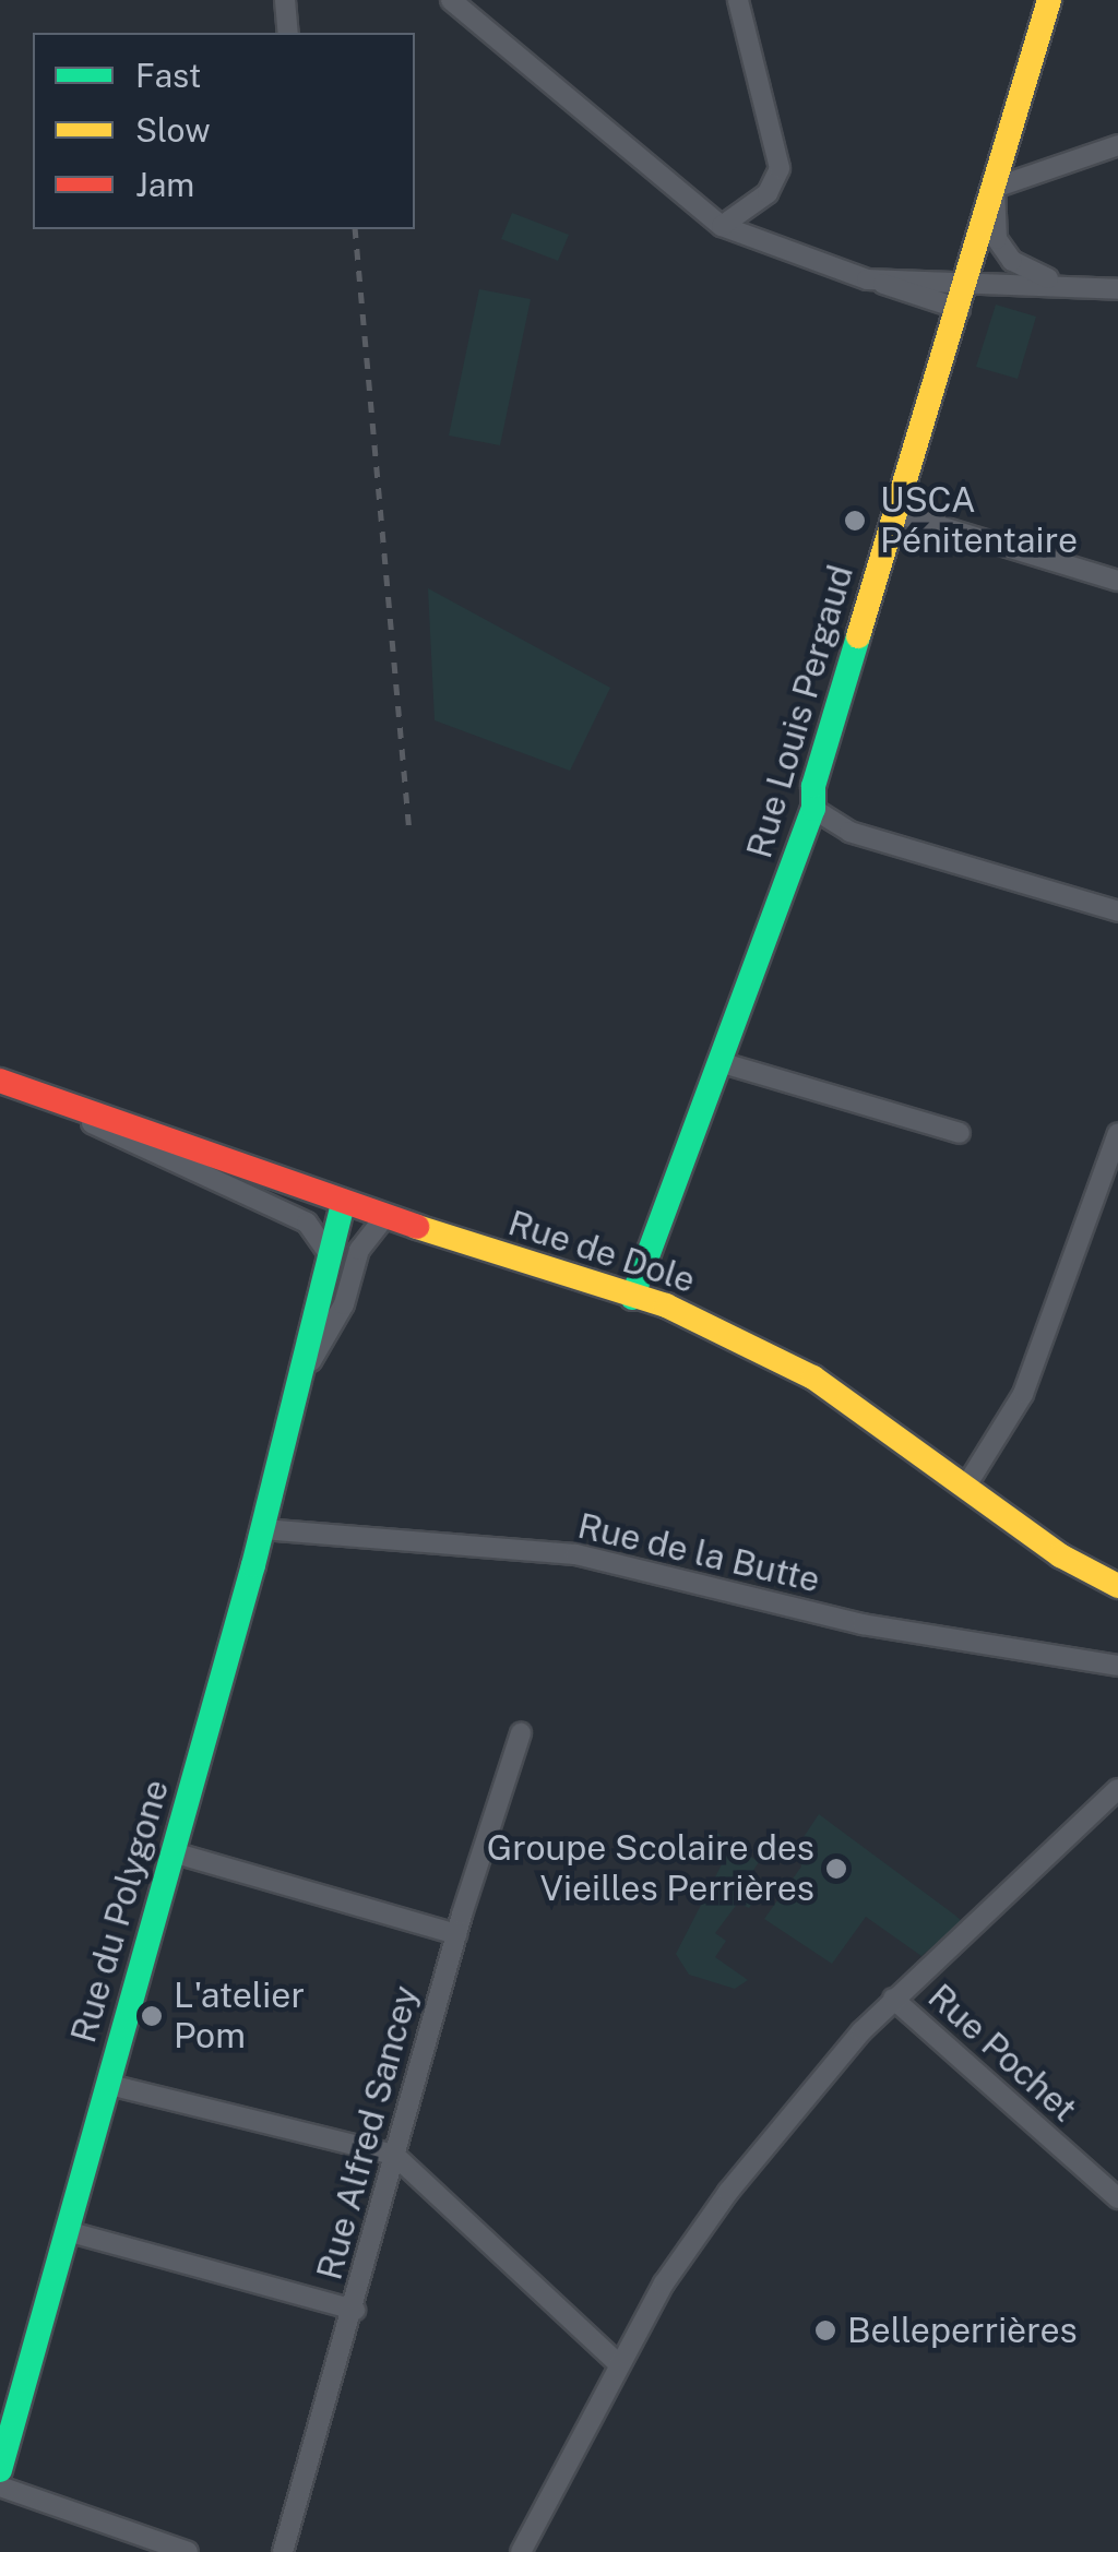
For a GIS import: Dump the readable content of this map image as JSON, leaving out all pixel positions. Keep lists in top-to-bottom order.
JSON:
{
  "streets": {
    "street": [
      "Rue Louis Pergaud",
      "Rue de Dole",
      "Rue de la Butte",
      "Rue du Polygone",
      "Rue Pochet",
      "Rue Alfred Sancey"
    ]
  },
  "crossings": [
    ["Rue Louis Pergaud", "Rue de Dole"],
    ["Rue de Dole", "Rue du Polygone"],
    ["Rue de la Butte", "Rue du Polygone"]
  ],
  "places": [
    "USCA Pénitentaire",
    "Groupe Scolaire des Vieilles Perrières",
    "L'atelier Pom",
    "Belleperrières"
  ],
  "legend": ["Fast", "Slow", "Jam"]
}
